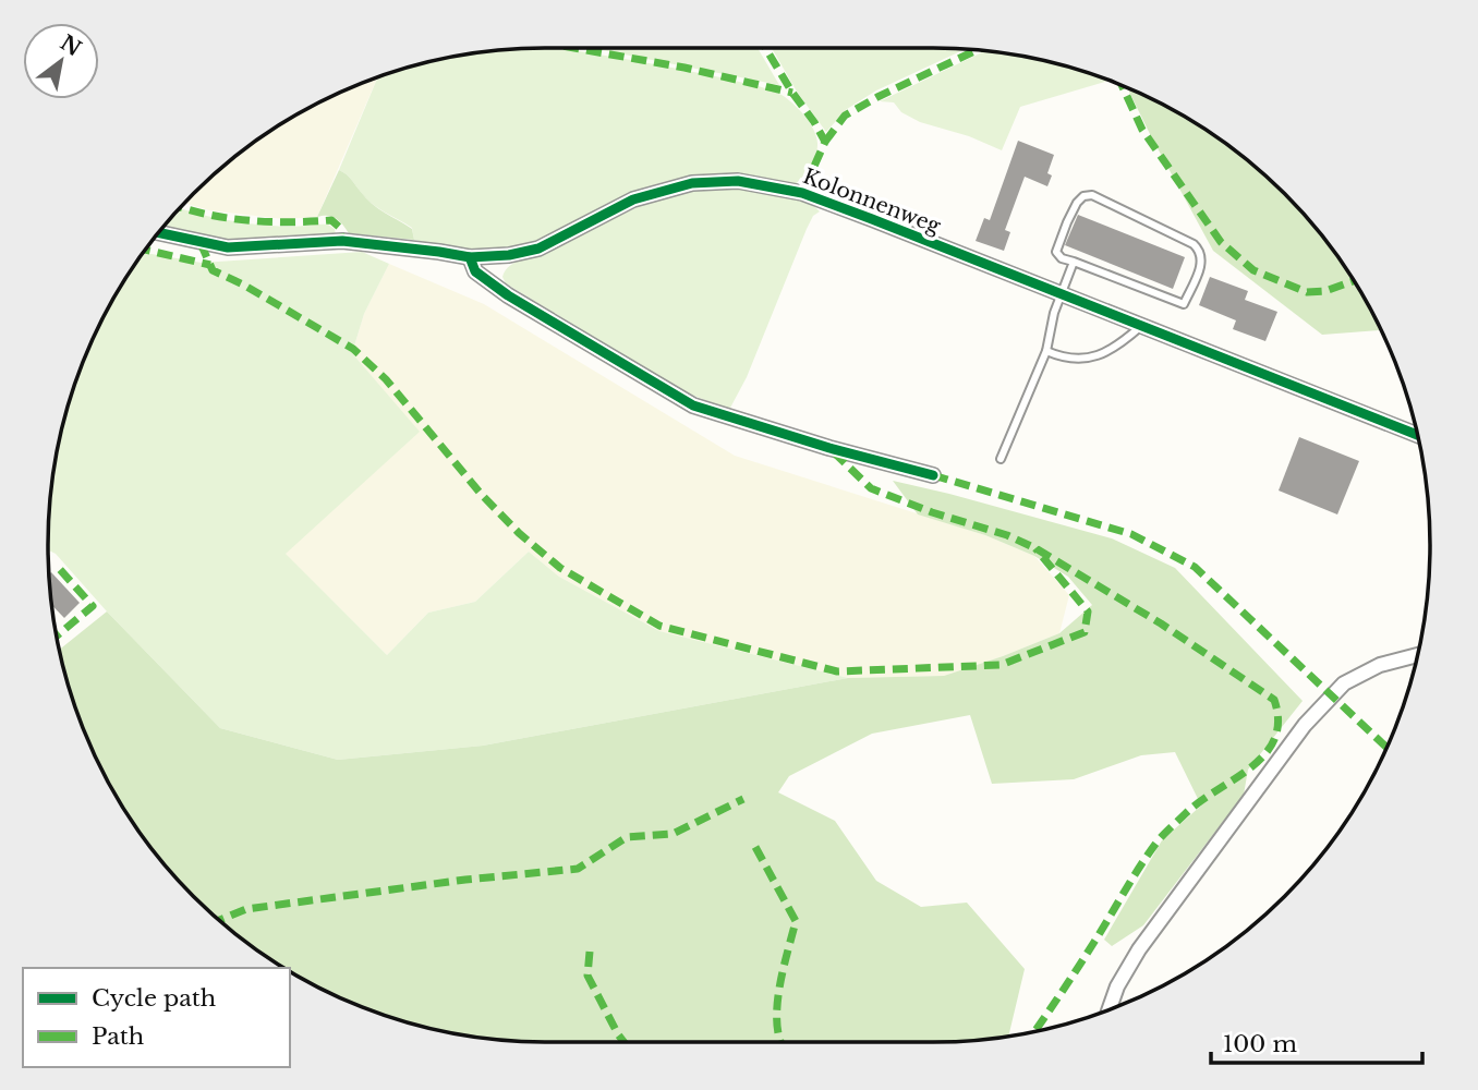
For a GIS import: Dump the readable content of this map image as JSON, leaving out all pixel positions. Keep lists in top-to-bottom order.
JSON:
{
  "streets": {
    "street": ["Kolonnenweg"]
  },
  "legend": ["Cycle path", "Path"],
  "scale_bar": "100 m",
  "north": "top right"
}
